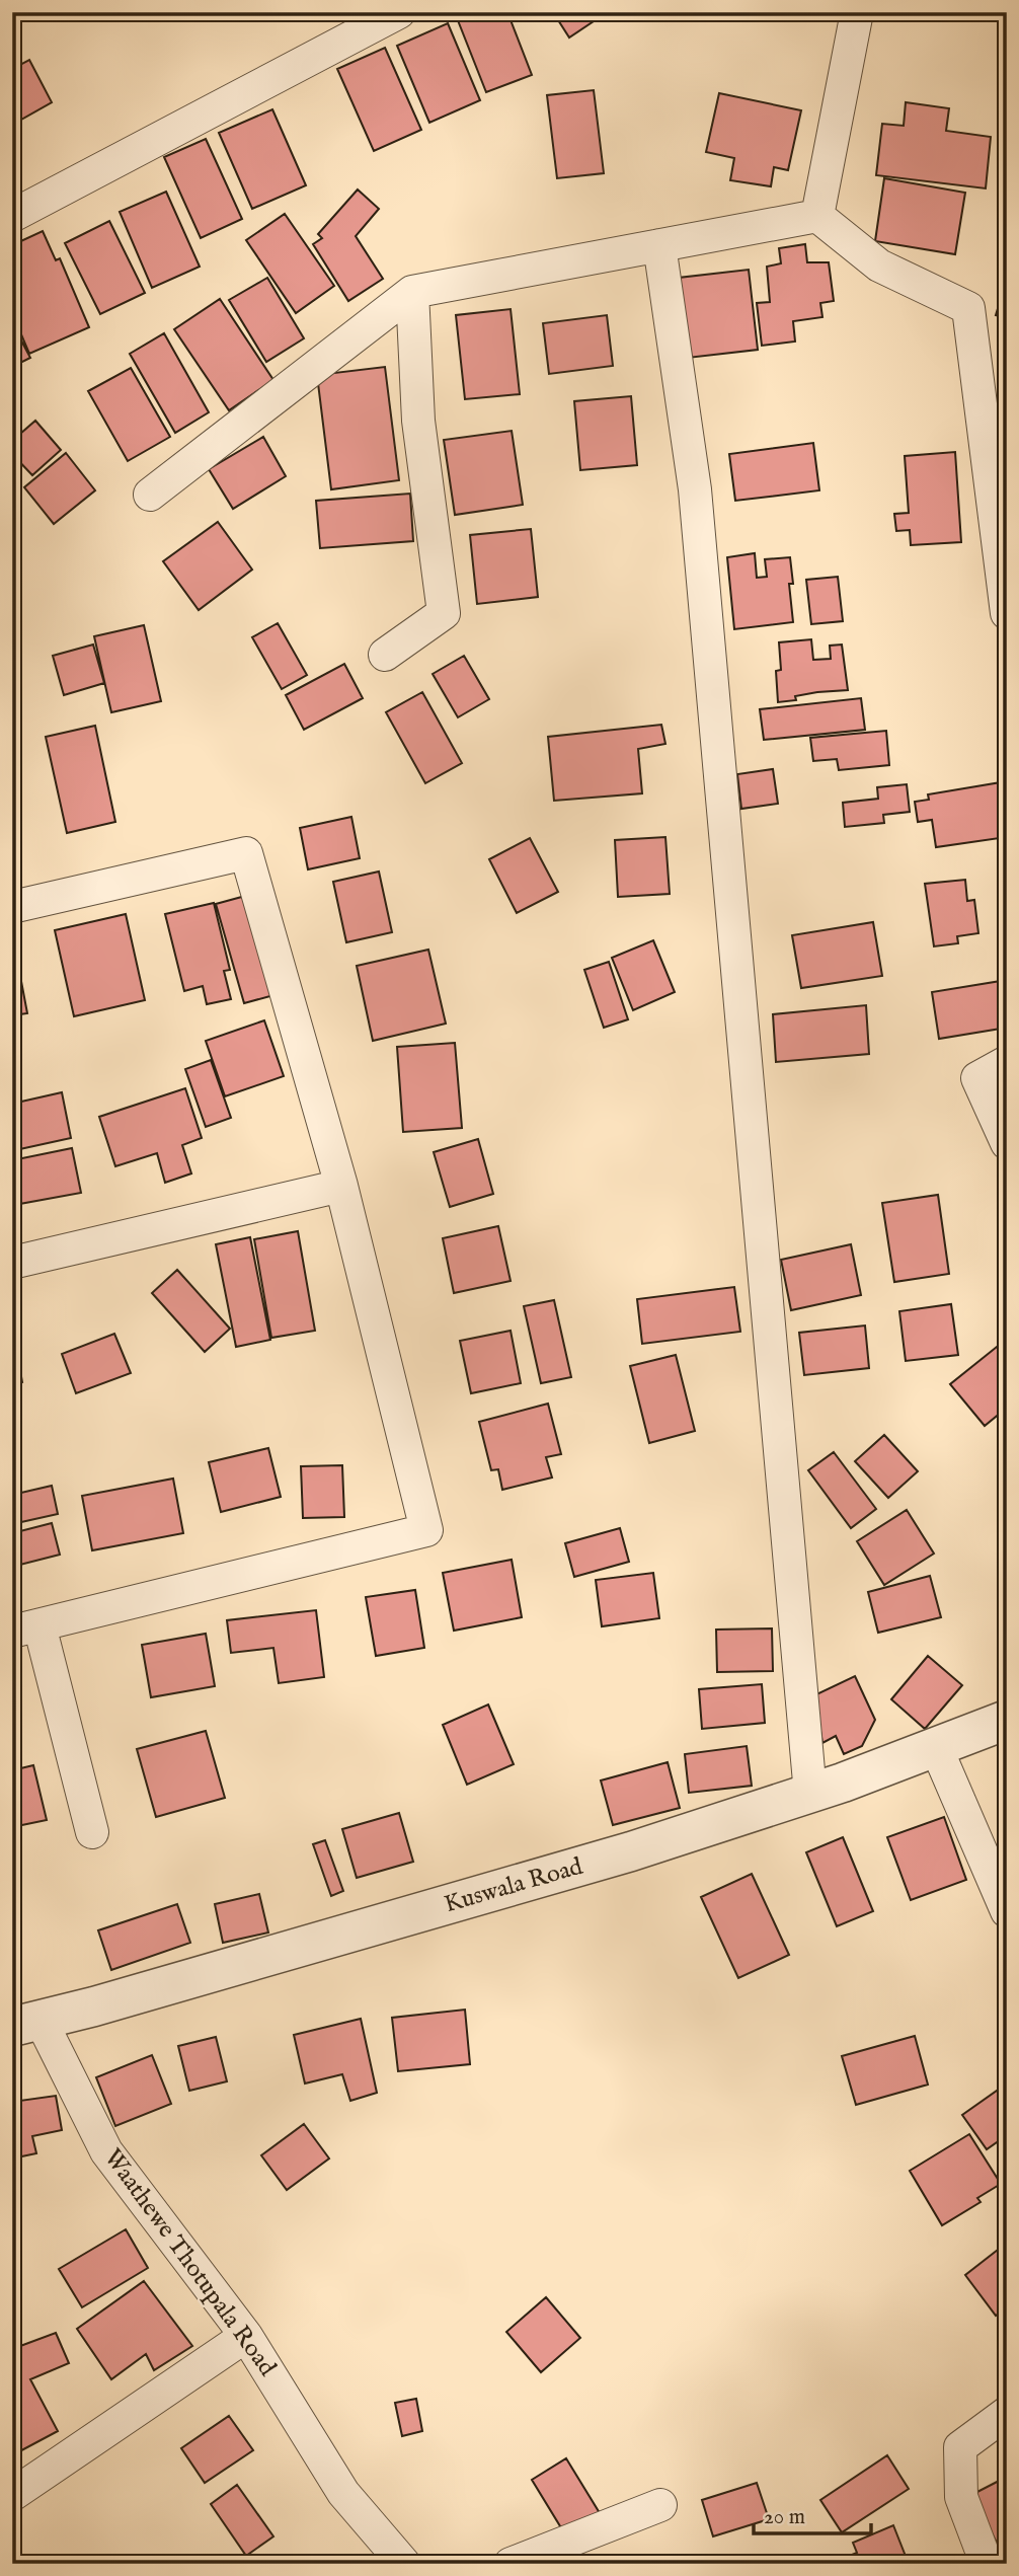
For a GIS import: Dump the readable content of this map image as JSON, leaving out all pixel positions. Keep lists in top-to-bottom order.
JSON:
{
  "streets": {
    "street": ["Kuswala Road", "Waathewe Thotupala Road"]
  },
  "crossings": [
    ["Kuswala Road", "Waathewe Thotupala Road"]
  ],
  "scale_bar": "20 m"
}
